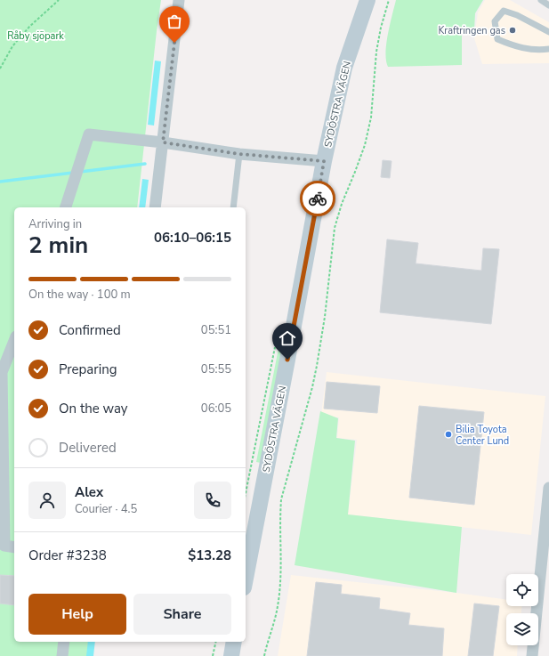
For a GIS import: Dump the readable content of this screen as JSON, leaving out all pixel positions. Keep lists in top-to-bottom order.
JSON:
{
  "streets": {
    "main road": ["SYDÖSTRA VÄGEN"]
  },
  "parks": ["Råby sjöpark"],
  "places": ["Kraftringen gas", "Bilia Toyota Center Lund"],
  "page": {
    "heading": ["2 min", "Arriving in", "06:10–06:15"],
    "panel": [
      "Alex",
      "Courier · 4.5",
      "Order #3238",
      "$13.28"
    ],
    "bar": "On the way · 100 m",
    "list": [
      ["Confirmed", "05:51"],
      ["Preparing", "05:55"],
      ["On the way", "06:05"],
      "Delivered"
    ],
    "buttons": ["Help", "Share"]
  }
}
